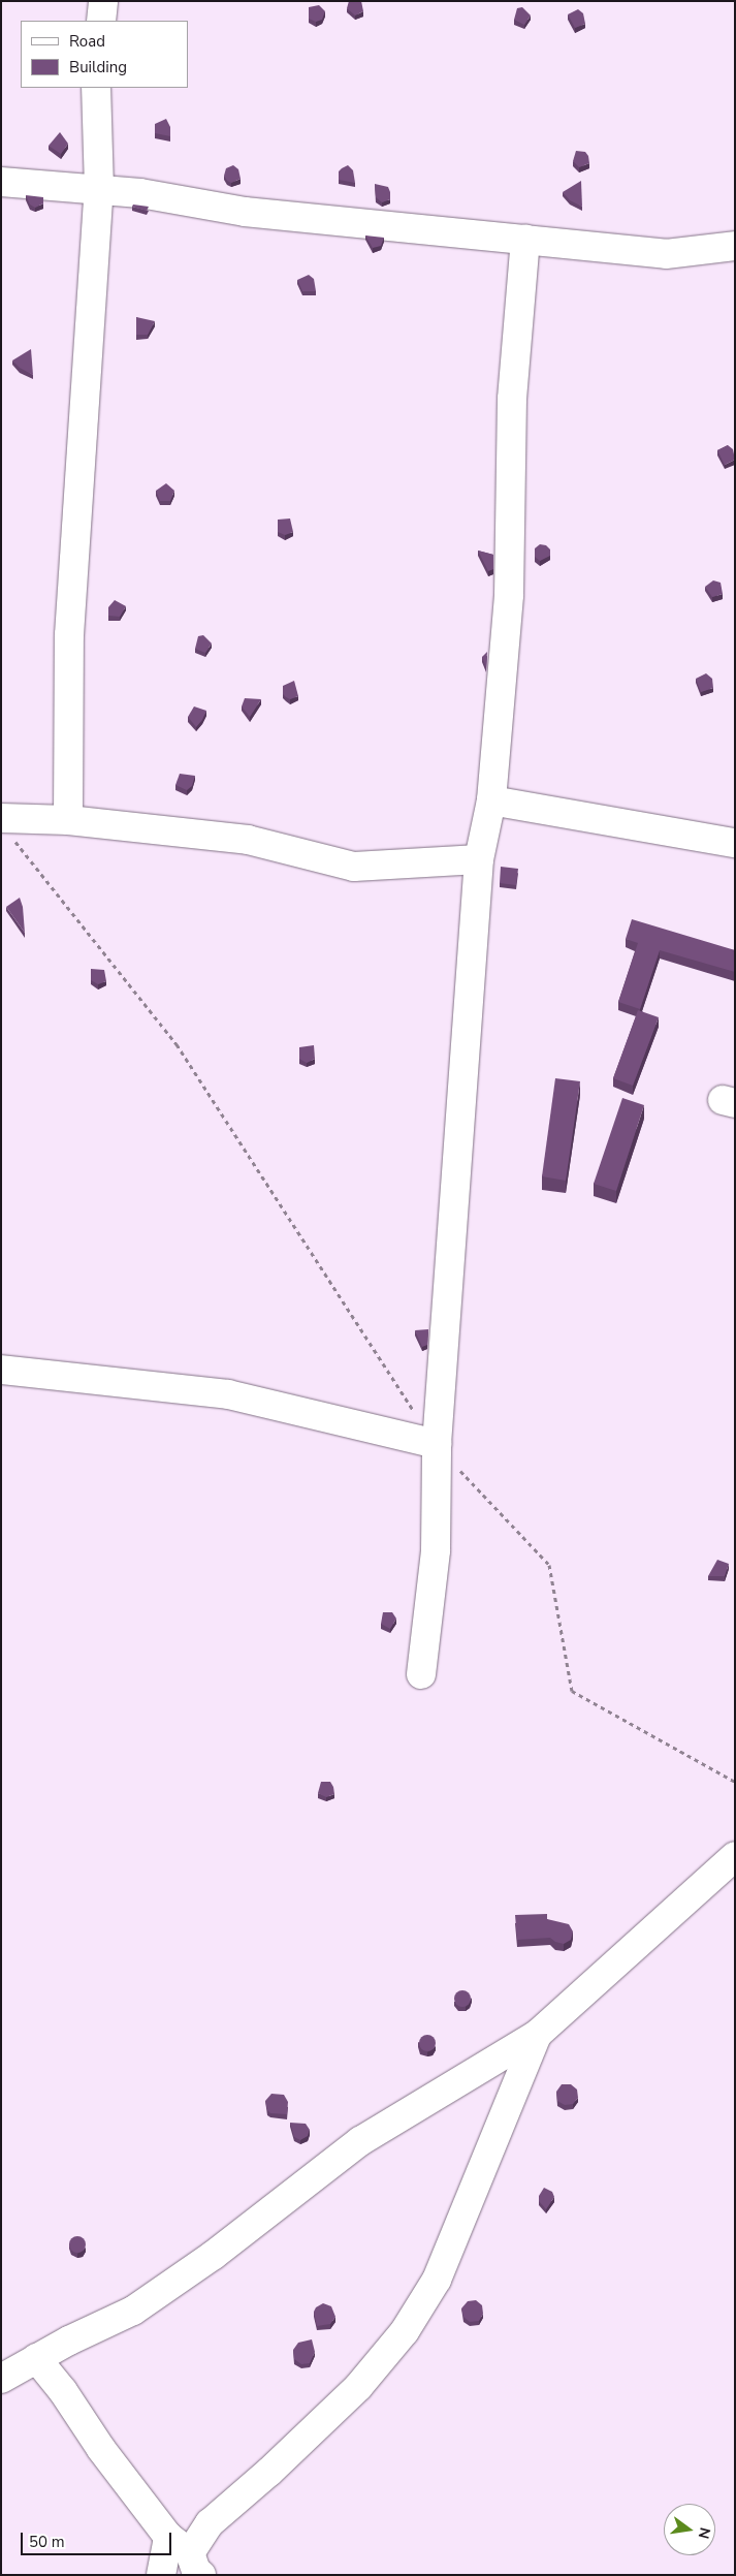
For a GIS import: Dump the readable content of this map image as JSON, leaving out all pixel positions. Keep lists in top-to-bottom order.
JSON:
{
  "legend": ["Road", "Building"],
  "scale_bar": "50 m",
  "north": "right"
}
